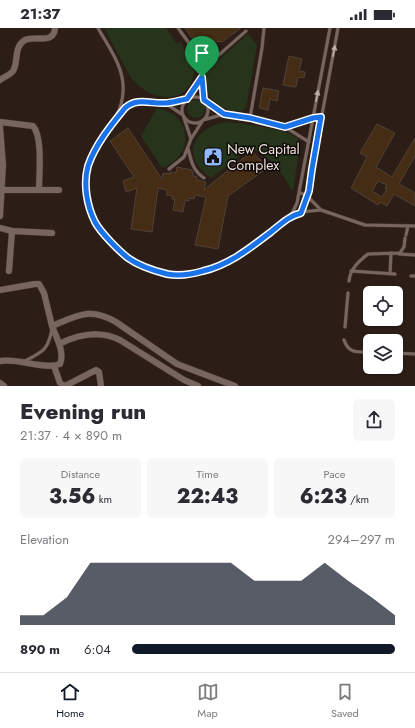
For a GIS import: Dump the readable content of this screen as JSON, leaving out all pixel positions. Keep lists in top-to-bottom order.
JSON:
{
  "places": {
    "public building": ["New Capital Complex"]
  },
  "page": {
    "status": "21:37",
    "heading": ["Evening run", "21:37 · 4 × 890 m"],
    "stats": [
      ["Distance", "3.56 km"],
      ["Time", "22:43"],
      ["Pace", "6:23 /km"]
    ],
    "chart": ["Elevation", "294–297 m"],
    "list": [
      {
        "name": "890 m",
        "note": "6:04"
      }
    ],
    "tabs": ["Home", "Map", "Saved"]
  }
}
